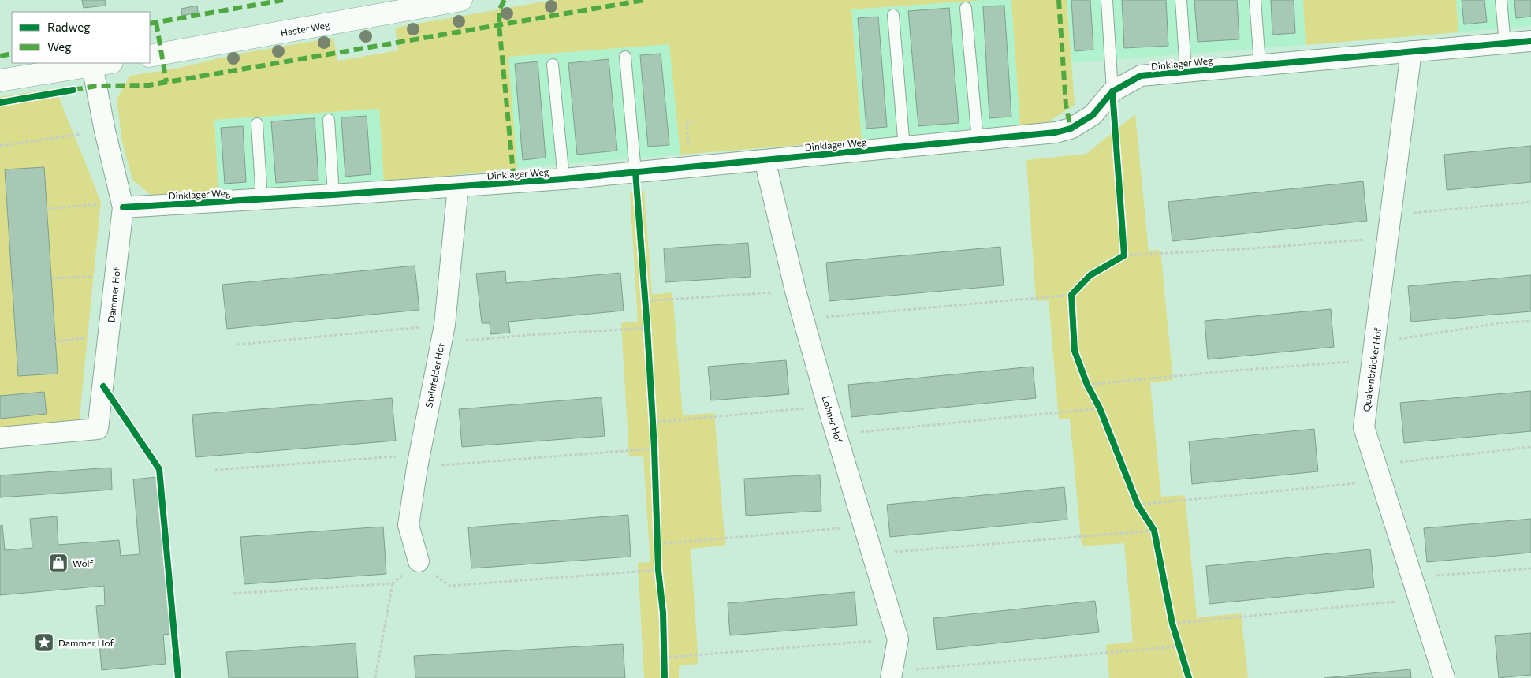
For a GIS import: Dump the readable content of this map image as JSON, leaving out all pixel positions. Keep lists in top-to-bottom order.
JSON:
{
  "streets": {
    "street": [
      "Haster Weg",
      "Dinklager Weg",
      "Dammer Hof",
      "Quakenbrücker Hof",
      "Steinfelder Hof",
      "Lohner Hof"
    ]
  },
  "crossings": [
    ["Dinklager Weg", "Dammer Hof"],
    ["Dinklager Weg", "Quakenbrücker Hof"],
    ["Dinklager Weg", "Steinfelder Hof"],
    ["Dinklager Weg", "Lohner Hof"]
  ],
  "places": {
    "shop": ["Wolf"],
    "place": ["Dammer Hof"]
  },
  "legend": ["Radweg", "Weg"]
}
